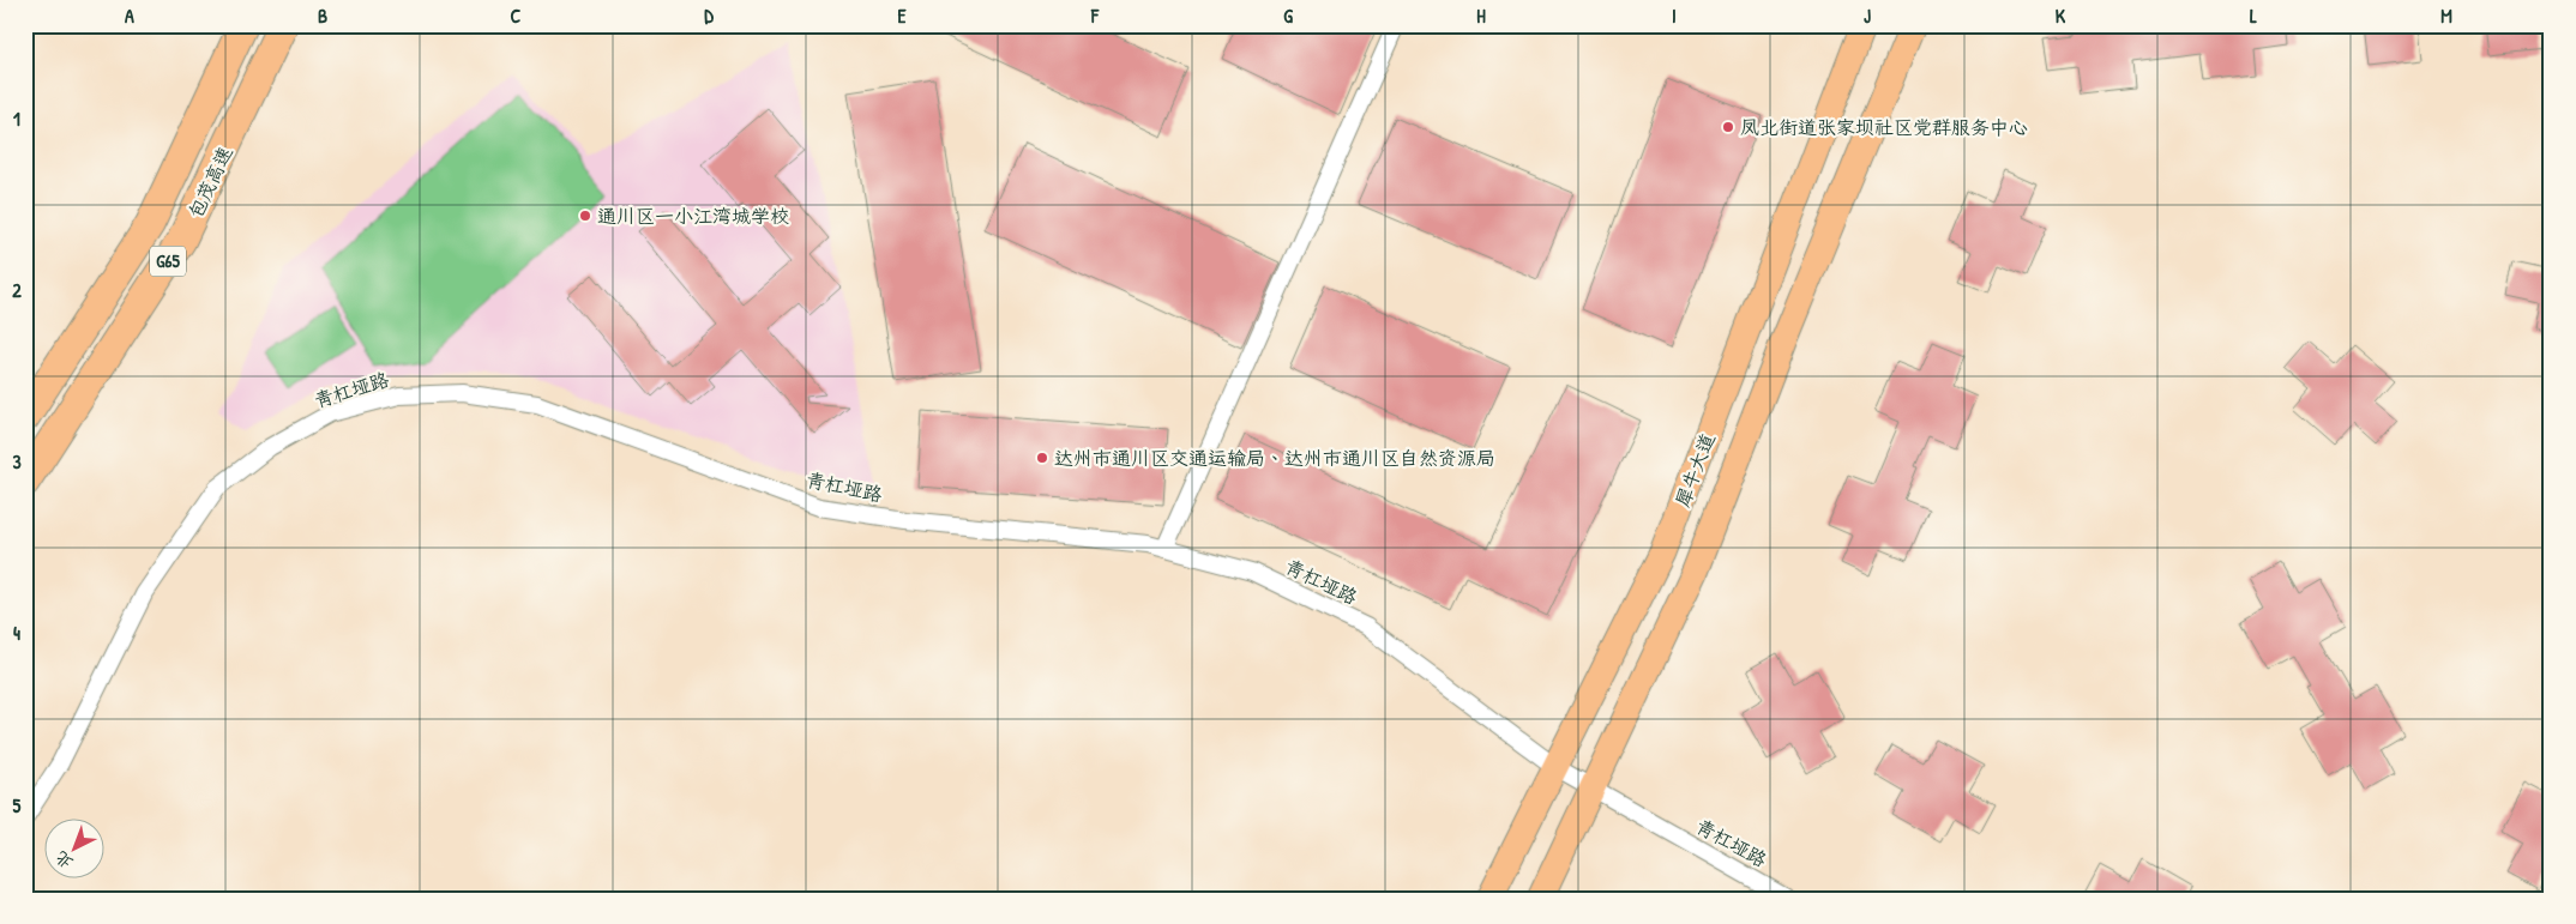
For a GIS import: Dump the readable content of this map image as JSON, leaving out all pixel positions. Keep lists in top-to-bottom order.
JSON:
{
  "streets": {
    "highway": ["包茂高速", "G65"],
    "main road": ["犀牛大道"],
    "street": ["青杠垭路"]
  },
  "crossings": [
    ["青杠垭路", "犀牛大道"]
  ],
  "places": ["凤北街道张家坝社区党群服务中心", "通川区一小江湾城学校", "达州市通川区交通运输局、达州市通川区自然资源局"],
  "north": "bottom left",
  "grid": {
    "columns": [
      "A",
      "B",
      "C",
      "D",
      "E",
      "F",
      "G",
      "H",
      "I",
      "J",
      "K",
      "L",
      "M"
    ],
    "rows": [
      "1",
      "2",
      "3",
      "4",
      "5"
    ]
  }
}
